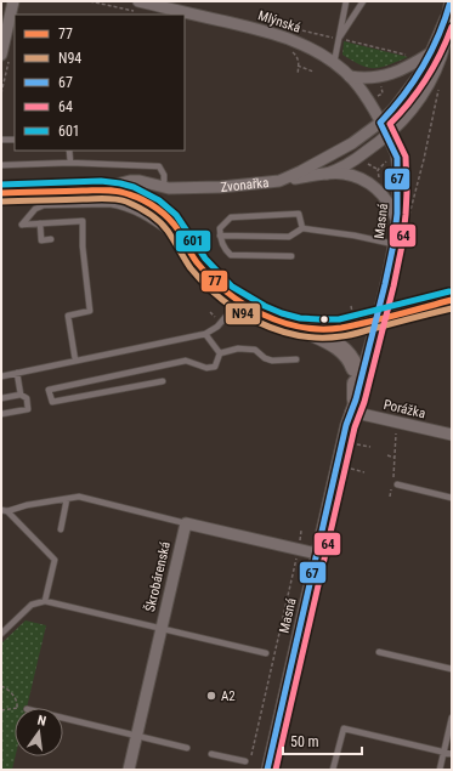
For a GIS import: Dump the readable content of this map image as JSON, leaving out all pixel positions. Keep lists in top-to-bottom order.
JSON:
{
  "streets": {
    "main road": ["Zvonařka"],
    "street": [
      "Mlýnská",
      "Masná",
      "Porážka",
      "Škrobárenská"
    ]
  },
  "crossings": [
    ["Mlýnská", "Zvonařka"],
    ["Mlýnská", "Masná"],
    ["Zvonařka", "Masná"],
    ["Masná", "Porážka"]
  ],
  "places": ["A2"],
  "lines": [
    "transit line 67",
    "transit line 64",
    "transit line 601",
    "transit line 77",
    "transit line N94"
  ],
  "legend": [
    "77",
    "N94",
    "67",
    "64",
    "601"
  ],
  "scale_bar": "50 m",
  "north": "top"
}
